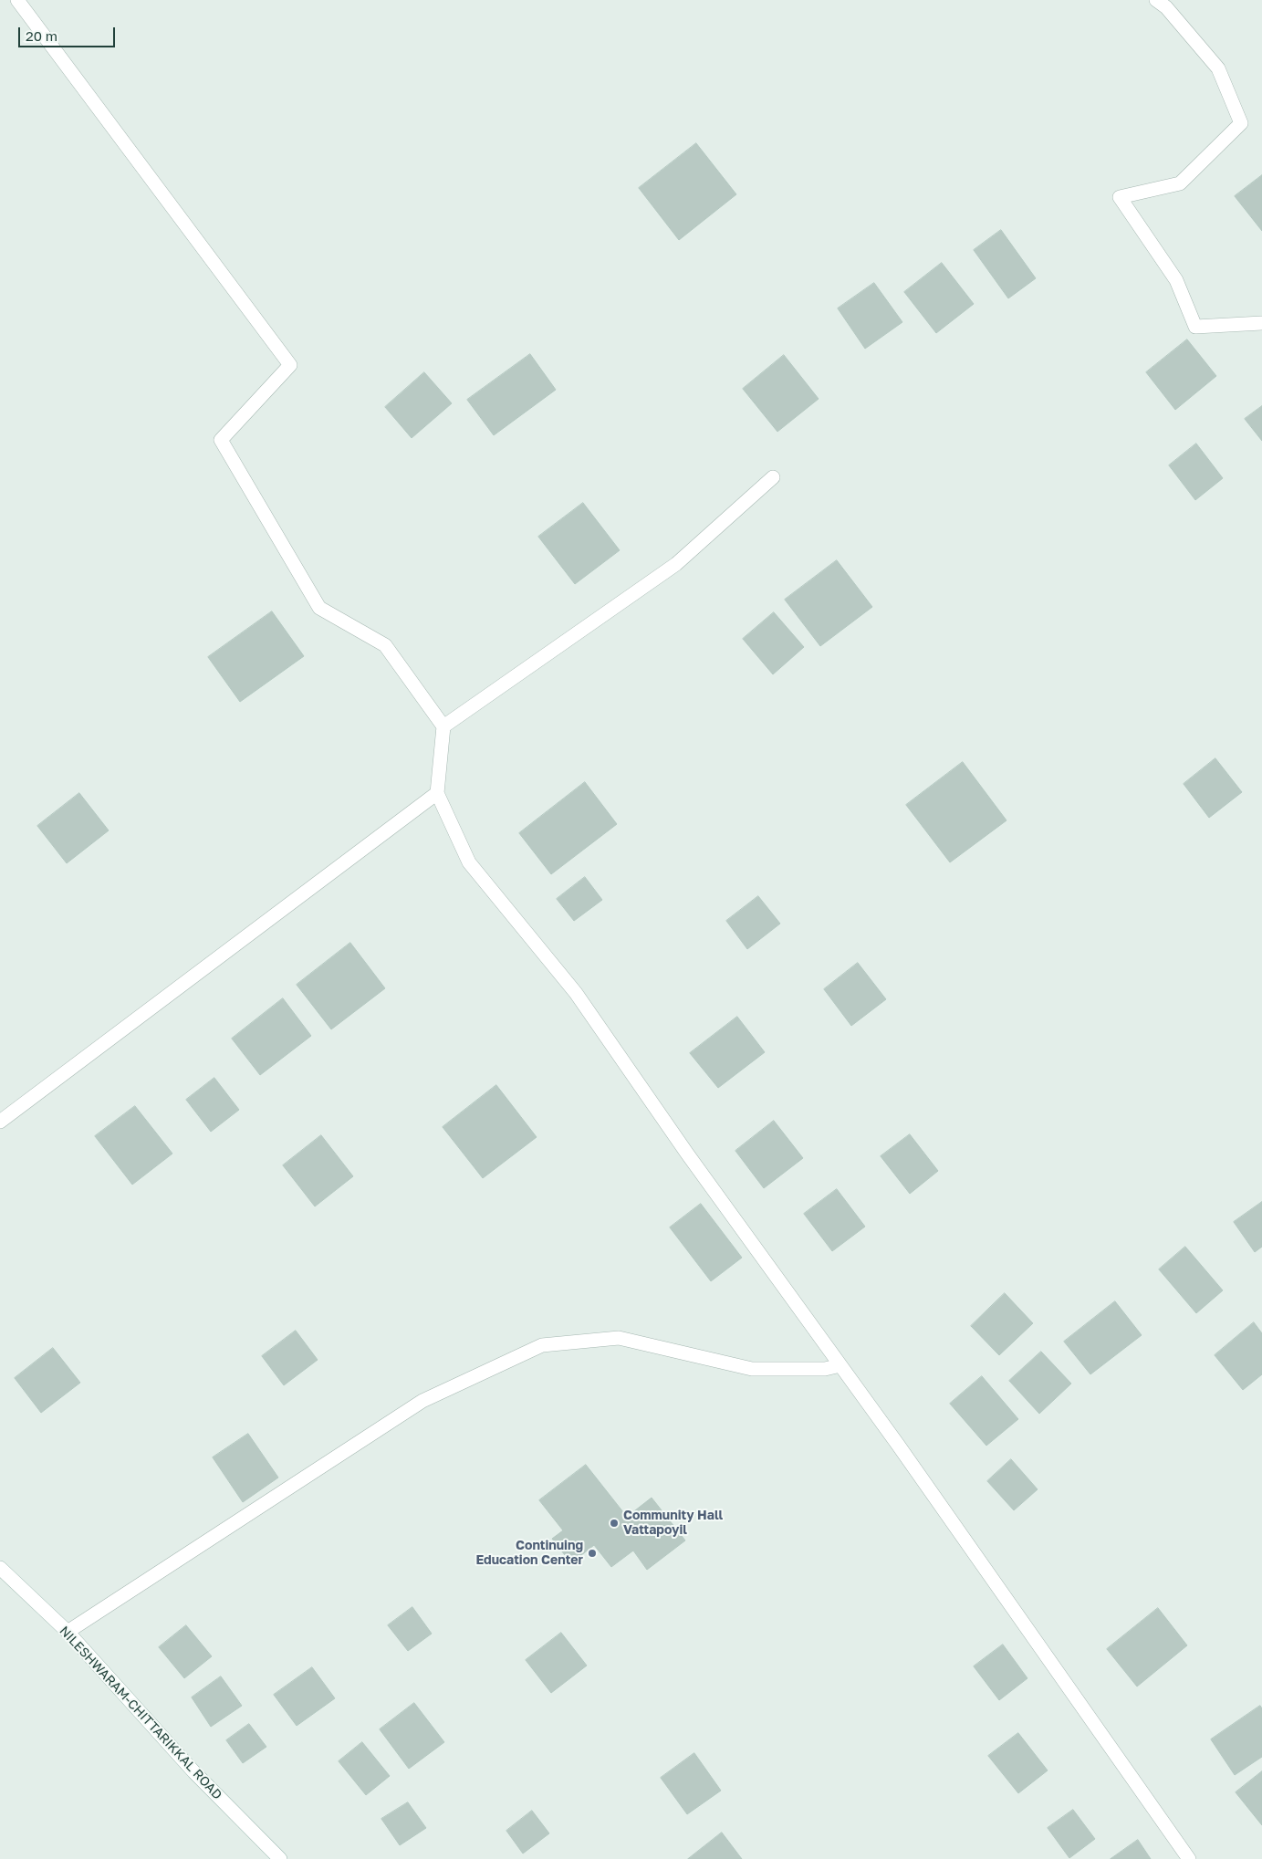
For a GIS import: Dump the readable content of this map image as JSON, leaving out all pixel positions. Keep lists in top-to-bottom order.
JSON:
{
  "streets": {
    "street": ["NILESHWARAM-CHITTARIKKAL ROAD"]
  },
  "places": ["Community Hall Vattapoyil", "Continuing Education Center"],
  "scale_bar": "20 m"
}
